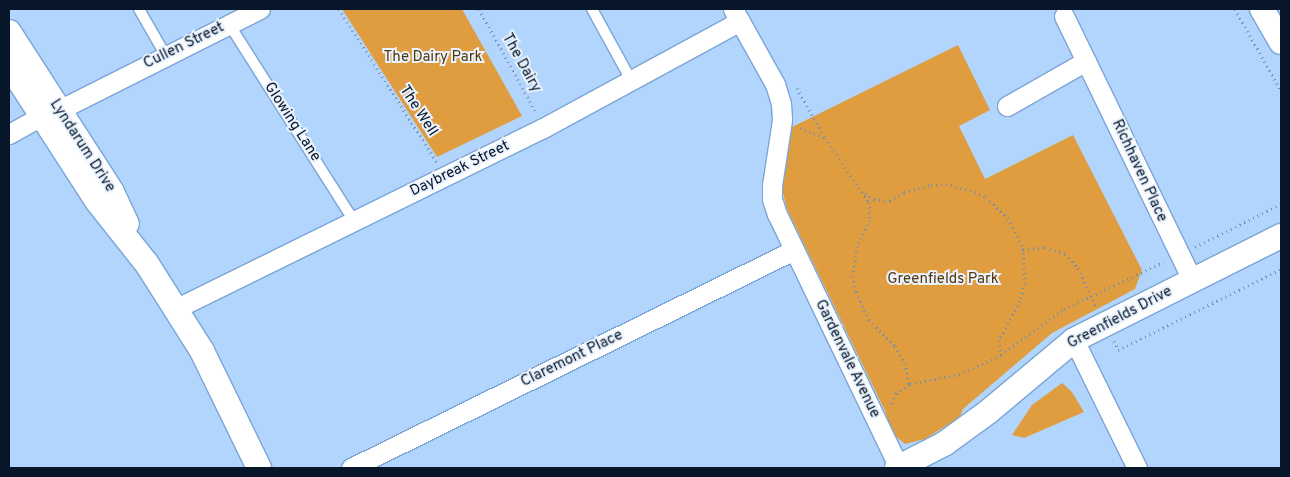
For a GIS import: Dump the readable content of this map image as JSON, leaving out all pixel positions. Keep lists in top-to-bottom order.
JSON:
{
  "streets": {
    "street": [
      "Cullen Street",
      "Lyndarum Drive",
      "Daybreak Street",
      "Richhaven Place",
      "Greenfields Drive",
      "Claremont Place",
      "Gardenvale Avenue"
    ],
    "lane": ["Glowing Lane"],
    "path": ["The Dairy", "The Well"]
  },
  "crossings": [
    ["Cullen Street", "Glowing Lane"],
    ["Cullen Street", "Lyndarum Drive"],
    ["The Dairy", "Daybreak Street"],
    ["The Well", "Daybreak Street"],
    ["Glowing Lane", "Daybreak Street"],
    ["Lyndarum Drive", "Daybreak Street"],
    ["Daybreak Street", "Gardenvale Avenue"],
    ["Richhaven Place", "Greenfields Drive"],
    ["Greenfields Drive", "Gardenvale Avenue"],
    ["Claremont Place", "Gardenvale Avenue"]
  ],
  "parks": ["The Dairy Park", "Greenfields Park"]
}
